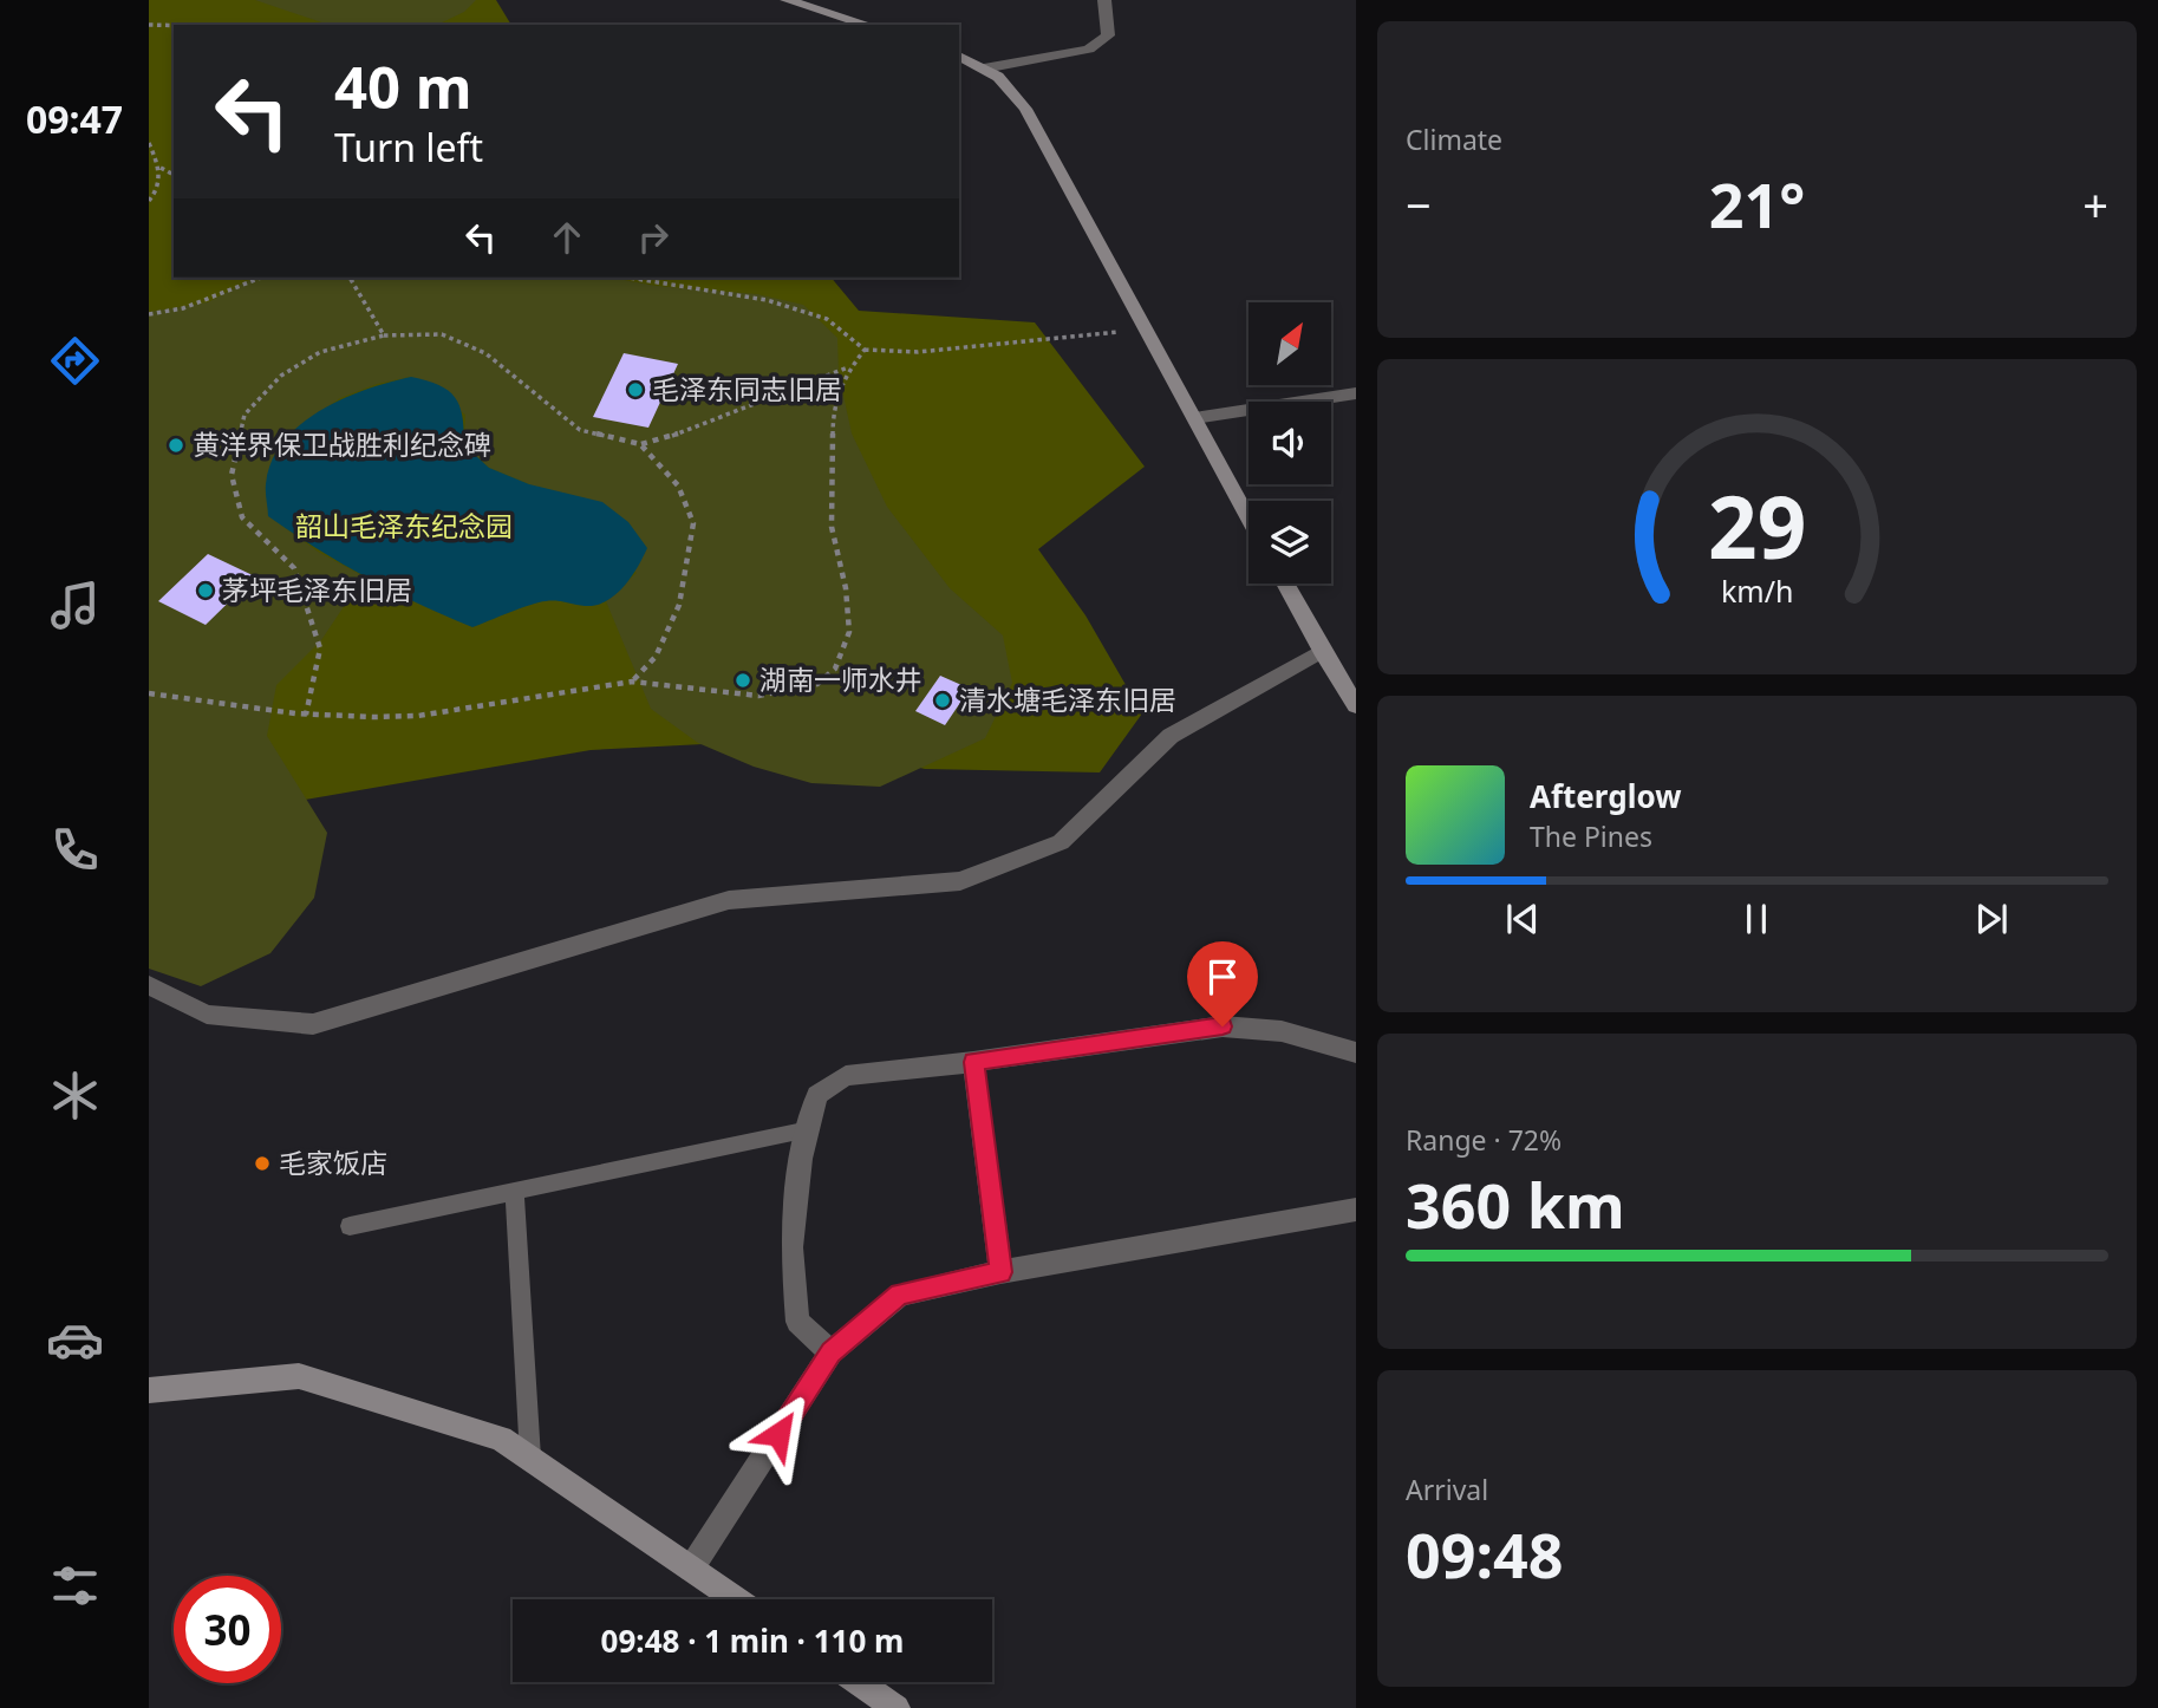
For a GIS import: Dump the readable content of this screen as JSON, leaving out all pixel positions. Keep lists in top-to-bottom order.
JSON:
{
  "parks": ["韶山毛泽东纪念园"],
  "places": [
    "毛泽东同志旧居",
    "黄洋界保卫战胜利纪念碑",
    "茅坪毛泽东旧居",
    "湖南一师水井",
    "清水塘毛泽东旧居",
    "毛家饭店"
  ],
  "north": "top right",
  "page": {
    "tabs": "09:47",
    "tile": [
      "Climate",
      ["Range · 72%", "360 km"],
      ["Arrival", "09:48"]
    ],
    "turn": ["40 m", "Turn left"],
    "heat": ["−", "21°", "+"],
    "song": ["Afterglow", "The Pines"],
    "limit": "30",
    "trip": "09:48 · 1 min · 110 m",
    "gauge": ["29", "km/h"]
  }
}
